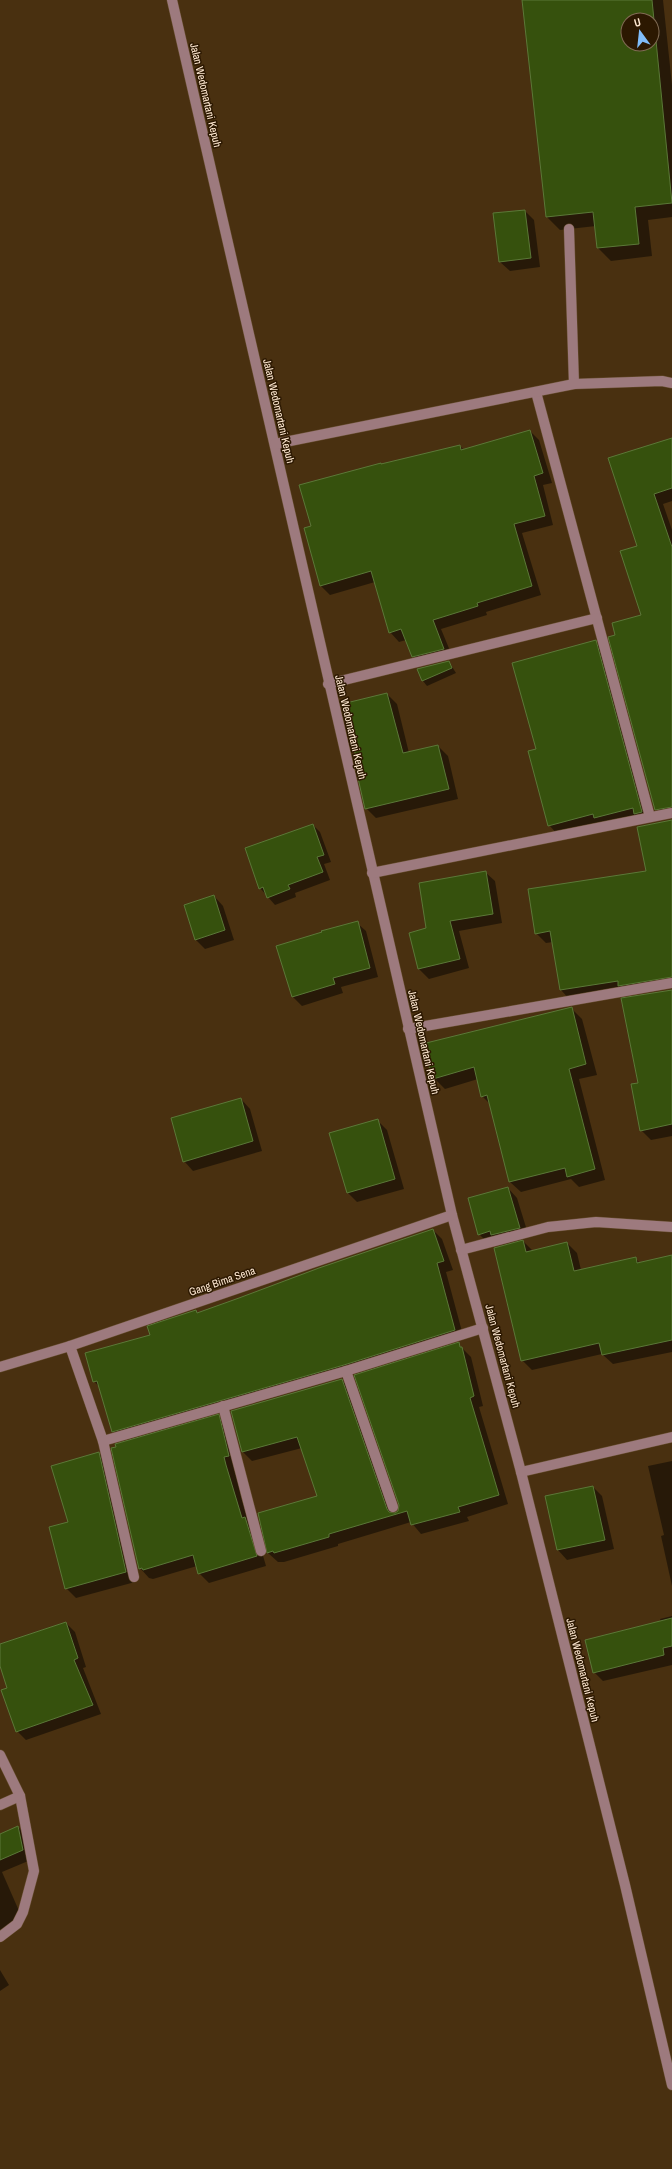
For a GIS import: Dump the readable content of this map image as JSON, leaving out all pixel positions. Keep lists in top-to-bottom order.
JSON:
{
  "streets": {
    "street": ["Jalan Wedomartani Kepuh", "Gang Bima Sena"]
  },
  "crossings": [
    ["Jalan Wedomartani Kepuh", "Gang Bima Sena"]
  ],
  "north": "top"
}
